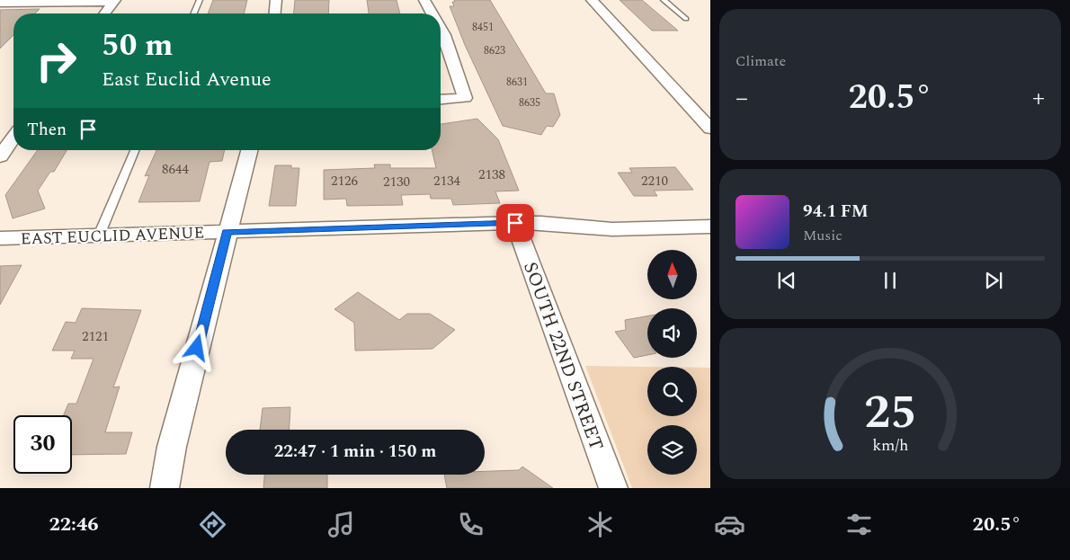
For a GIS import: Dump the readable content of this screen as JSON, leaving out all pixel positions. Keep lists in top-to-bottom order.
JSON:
{
  "streets": {
    "street": ["EAST EUCLID AVENUE", "SOUTH 22ND STREET"]
  },
  "crossings": [
    ["EAST EUCLID AVENUE", "SOUTH 22ND STREET"]
  ],
  "house_numbers": [
    "8451",
    "8623",
    "8631",
    "8635",
    "8644",
    "2138",
    "2126",
    "2134",
    "2210",
    "2130",
    "2121"
  ],
  "north": "top",
  "page": {
    "tile": "Climate",
    "turn": ["50 m", "East Euclid Avenue"],
    "heat": ["−", "20.5°", "+"],
    "then": "Then",
    "song": ["94.1 FM", "Music"],
    "limit": "30",
    "trip": "22:47 · 1 min · 150 m",
    "tabs": ["22:46", "20.5°"],
    "gauge": ["25", "km/h"]
  }
}
